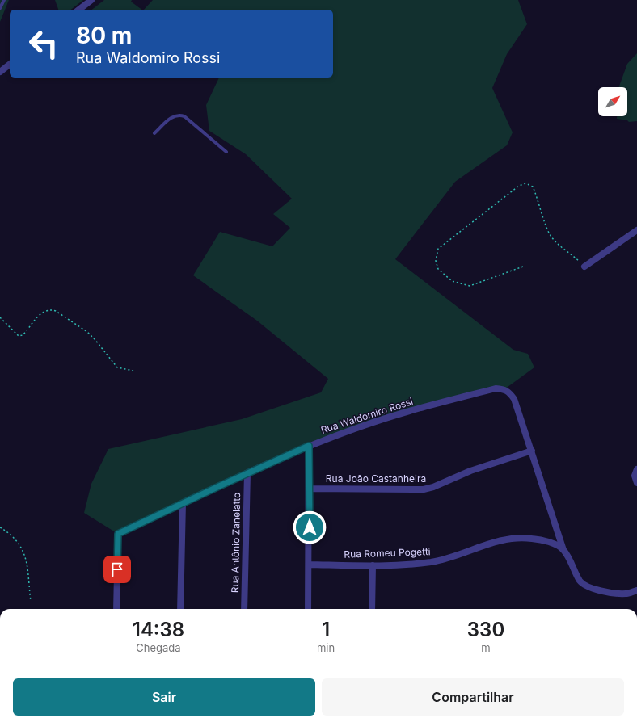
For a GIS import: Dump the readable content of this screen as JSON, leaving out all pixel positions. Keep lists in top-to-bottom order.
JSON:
{
  "streets": {
    "street": [
      "Rua Waldomiro Rossi",
      "Rua João Castanheira",
      "Rua Antônio Zanelatto",
      "Rua Romeu Pogetti"
    ]
  },
  "crossings": [
    ["Rua Waldomiro Rossi", "Rua João Castanheira"],
    ["Rua Waldomiro Rossi", "Rua Antônio Zanelatto"],
    ["Rua Waldomiro Rossi", "Rua Romeu Pogetti"]
  ],
  "north": "top right",
  "page": {
    "turn": ["80 m", "Rua Waldomiro Rossi"],
    "eta": [
      "14:38",
      "Chegada",
      "1",
      "min",
      "330",
      "m"
    ],
    "buttons": ["Sair", "Compartilhar"]
  }
}
